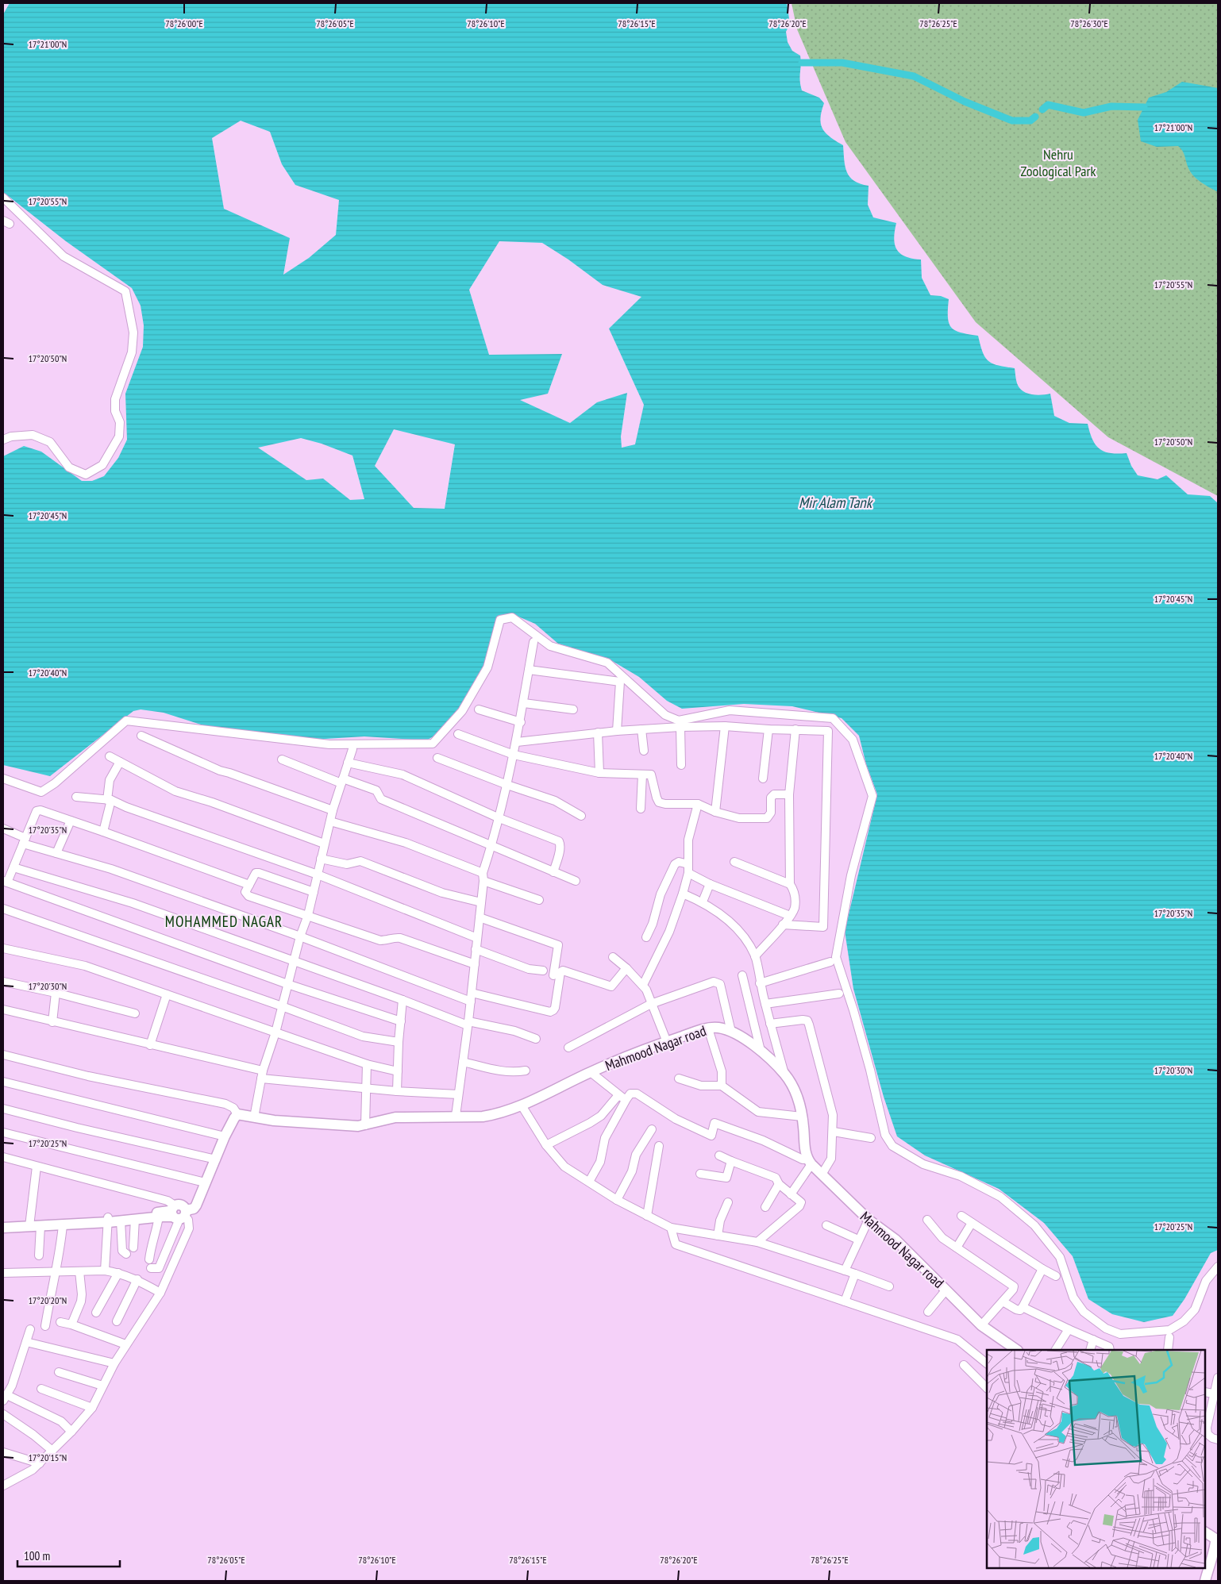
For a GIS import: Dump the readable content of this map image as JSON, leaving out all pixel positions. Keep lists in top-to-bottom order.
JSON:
{
  "streets": {
    "main road": ["Mahmood Nagar road"]
  },
  "districts": ["MOHAMMED NAGAR"],
  "water": ["Mir Alam Tank"],
  "parks": ["Nehru Zoological Park"],
  "scale_bar": "100 m",
  "coordinates": [
    "78°26'00\"E",
    "78°26'05\"E",
    "78°26'10\"E",
    "78°26'15\"E",
    "78°26'20\"E",
    "78°26'25\"E",
    "78°26'30\"E",
    "17°21'00\"N",
    "17°20'55\"N",
    "17°20'50\"N",
    "17°20'45\"N",
    "17°20'40\"N",
    "17°20'35\"N",
    "17°20'30\"N",
    "17°20'25\"N",
    "17°20'20\"N",
    "17°20'15\"N"
  ]
}
